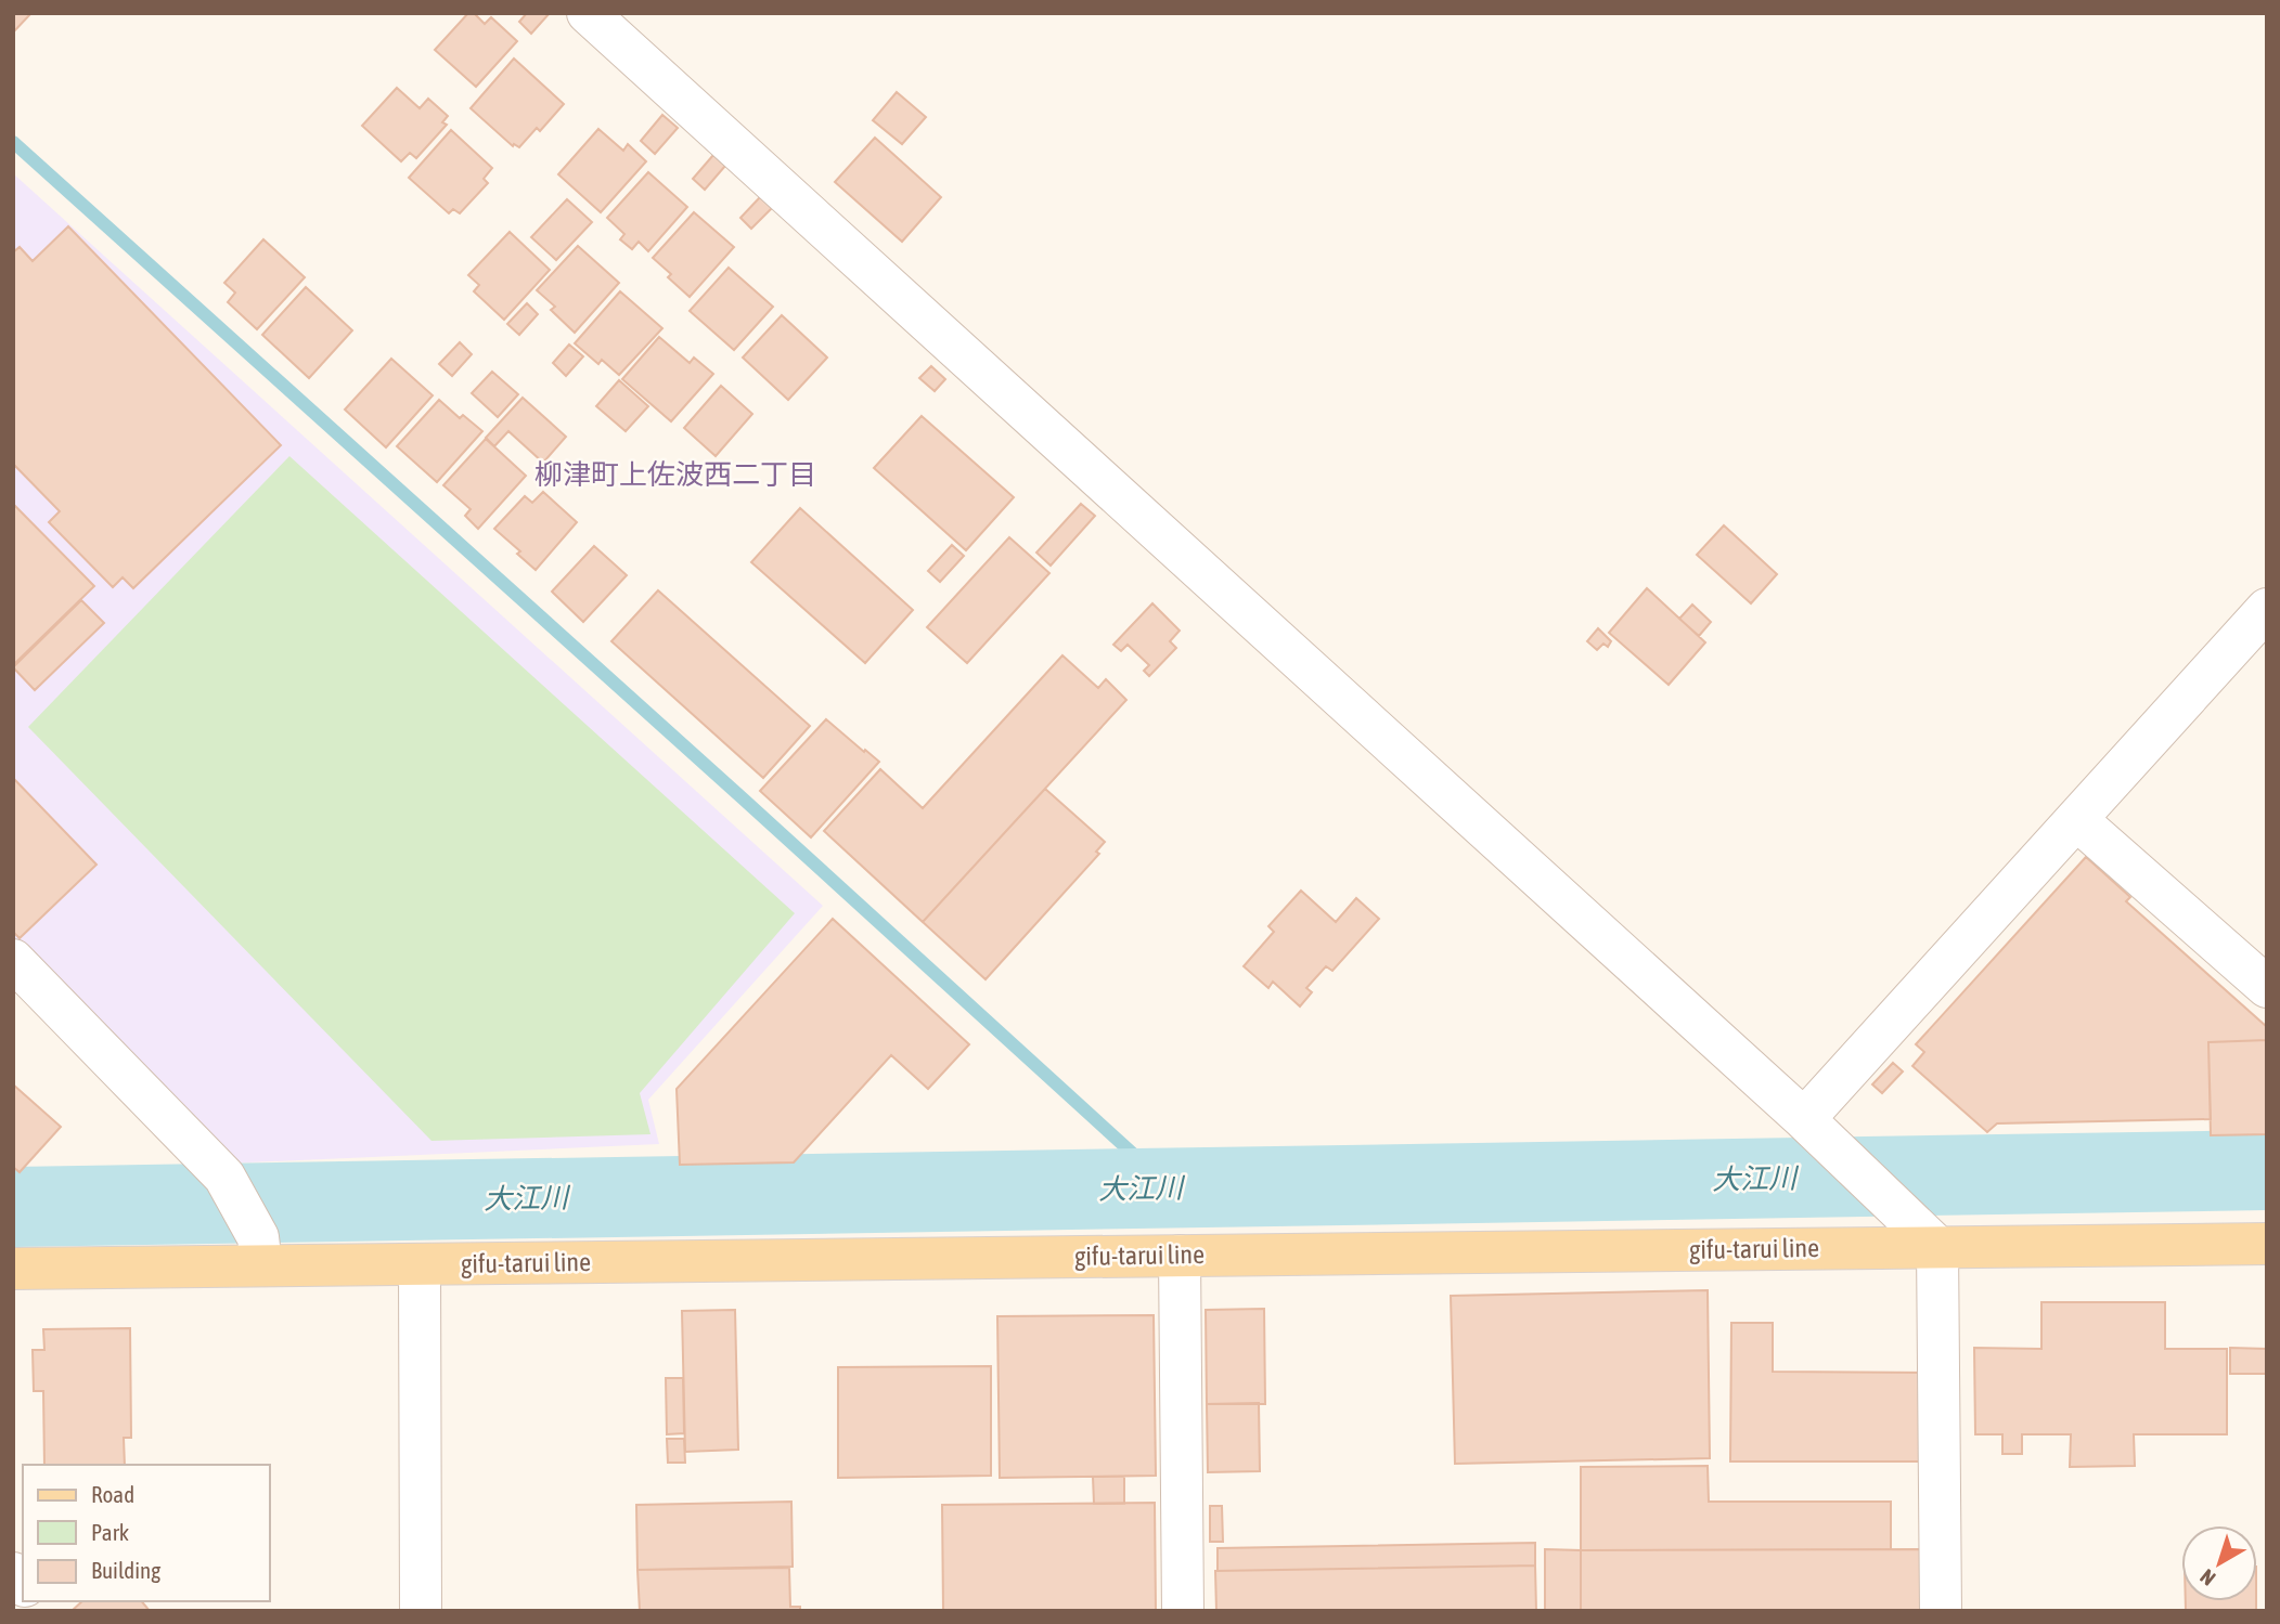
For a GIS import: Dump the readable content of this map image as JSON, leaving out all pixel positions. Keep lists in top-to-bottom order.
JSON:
{
  "streets": {
    "main road": ["gifu-tarui line"]
  },
  "districts": ["柳津町上佐波西二丁目"],
  "water": ["大江川"],
  "legend": ["Road", "Park", "Building"],
  "north": "bottom left"
}
